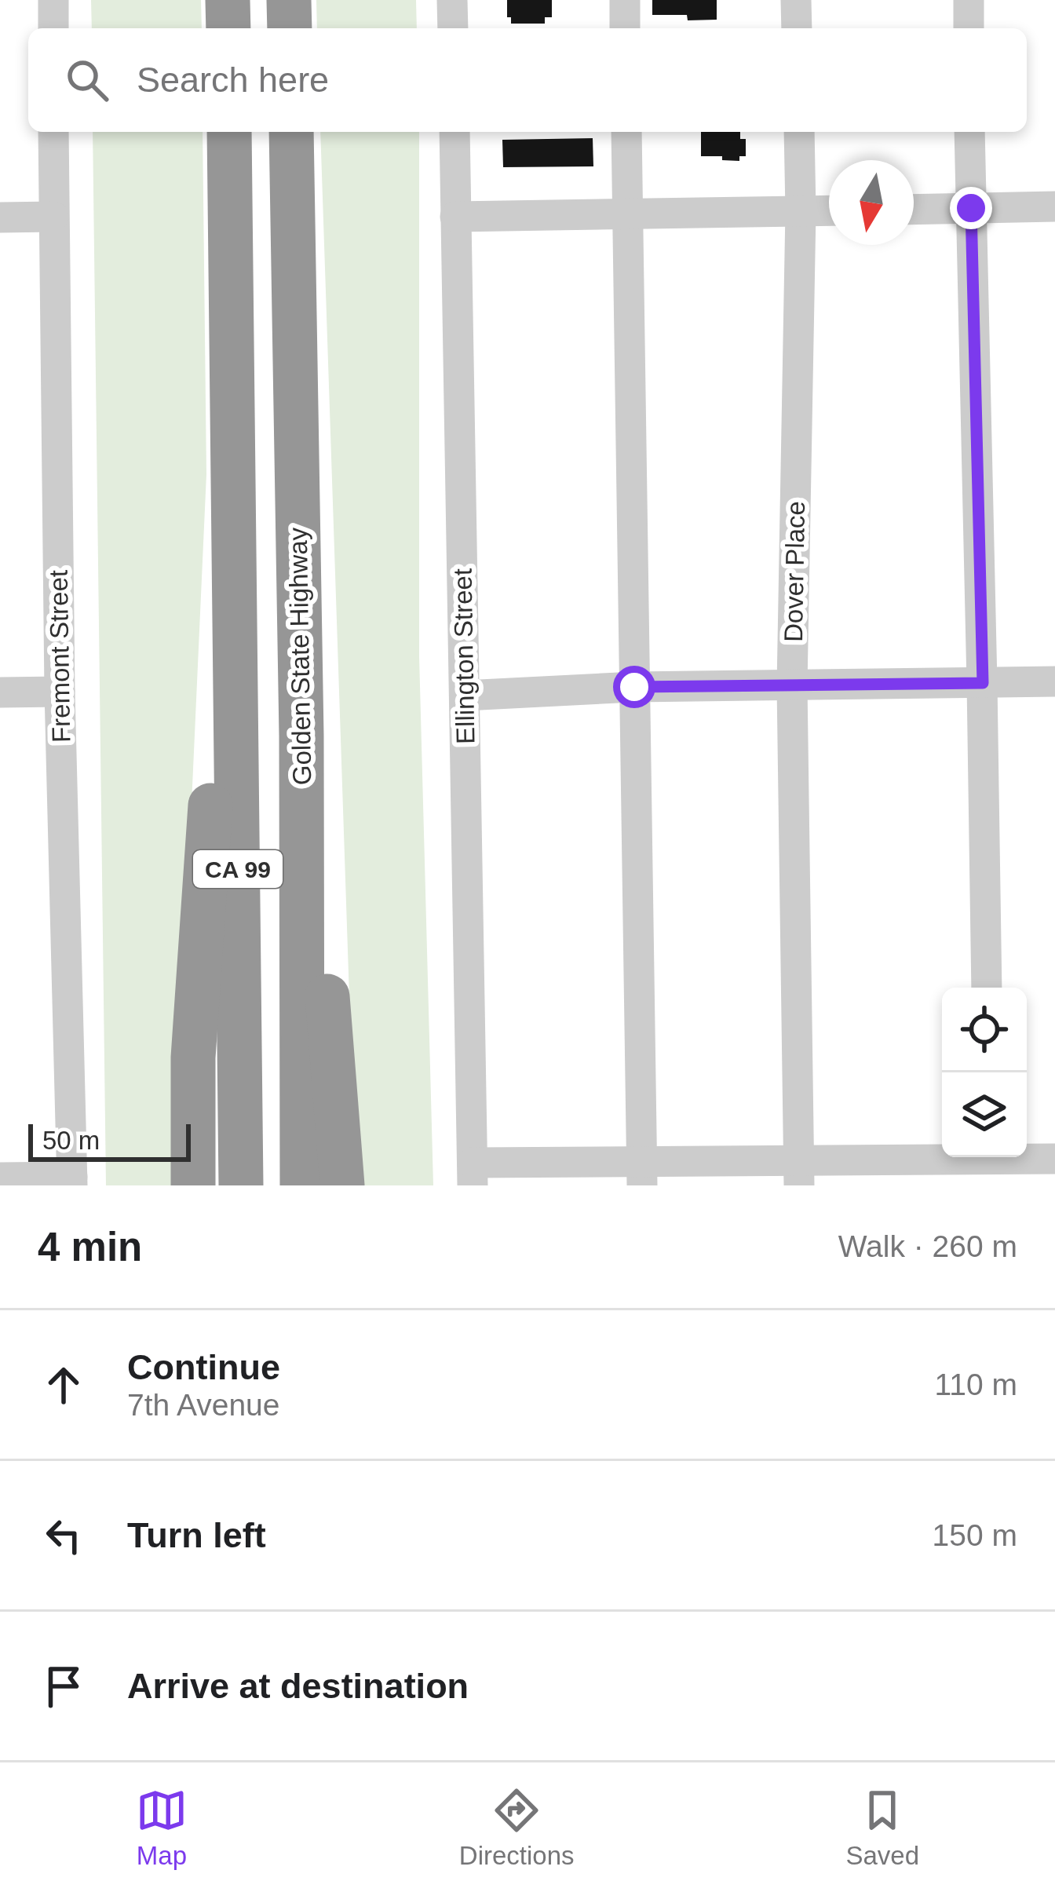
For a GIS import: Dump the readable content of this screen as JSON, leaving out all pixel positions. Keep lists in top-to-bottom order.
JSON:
{
  "streets": {
    "highway": ["Golden State Highway", "CA 99"],
    "street": ["Dover Place", "Fremont Street", "Ellington Street"]
  },
  "scale_bar": "50 m",
  "north": "bottom",
  "page": {
    "search": "Search here",
    "scale": "50 m",
    "heading": ["4 min", "Walk · 260 m"],
    "list": [
      ["Continue", "7th Avenue", "110 m"],
      ["Turn left", "150 m"],
      "Arrive at destination"
    ],
    "nav": ["Map", "Directions", "Saved"]
  }
}
